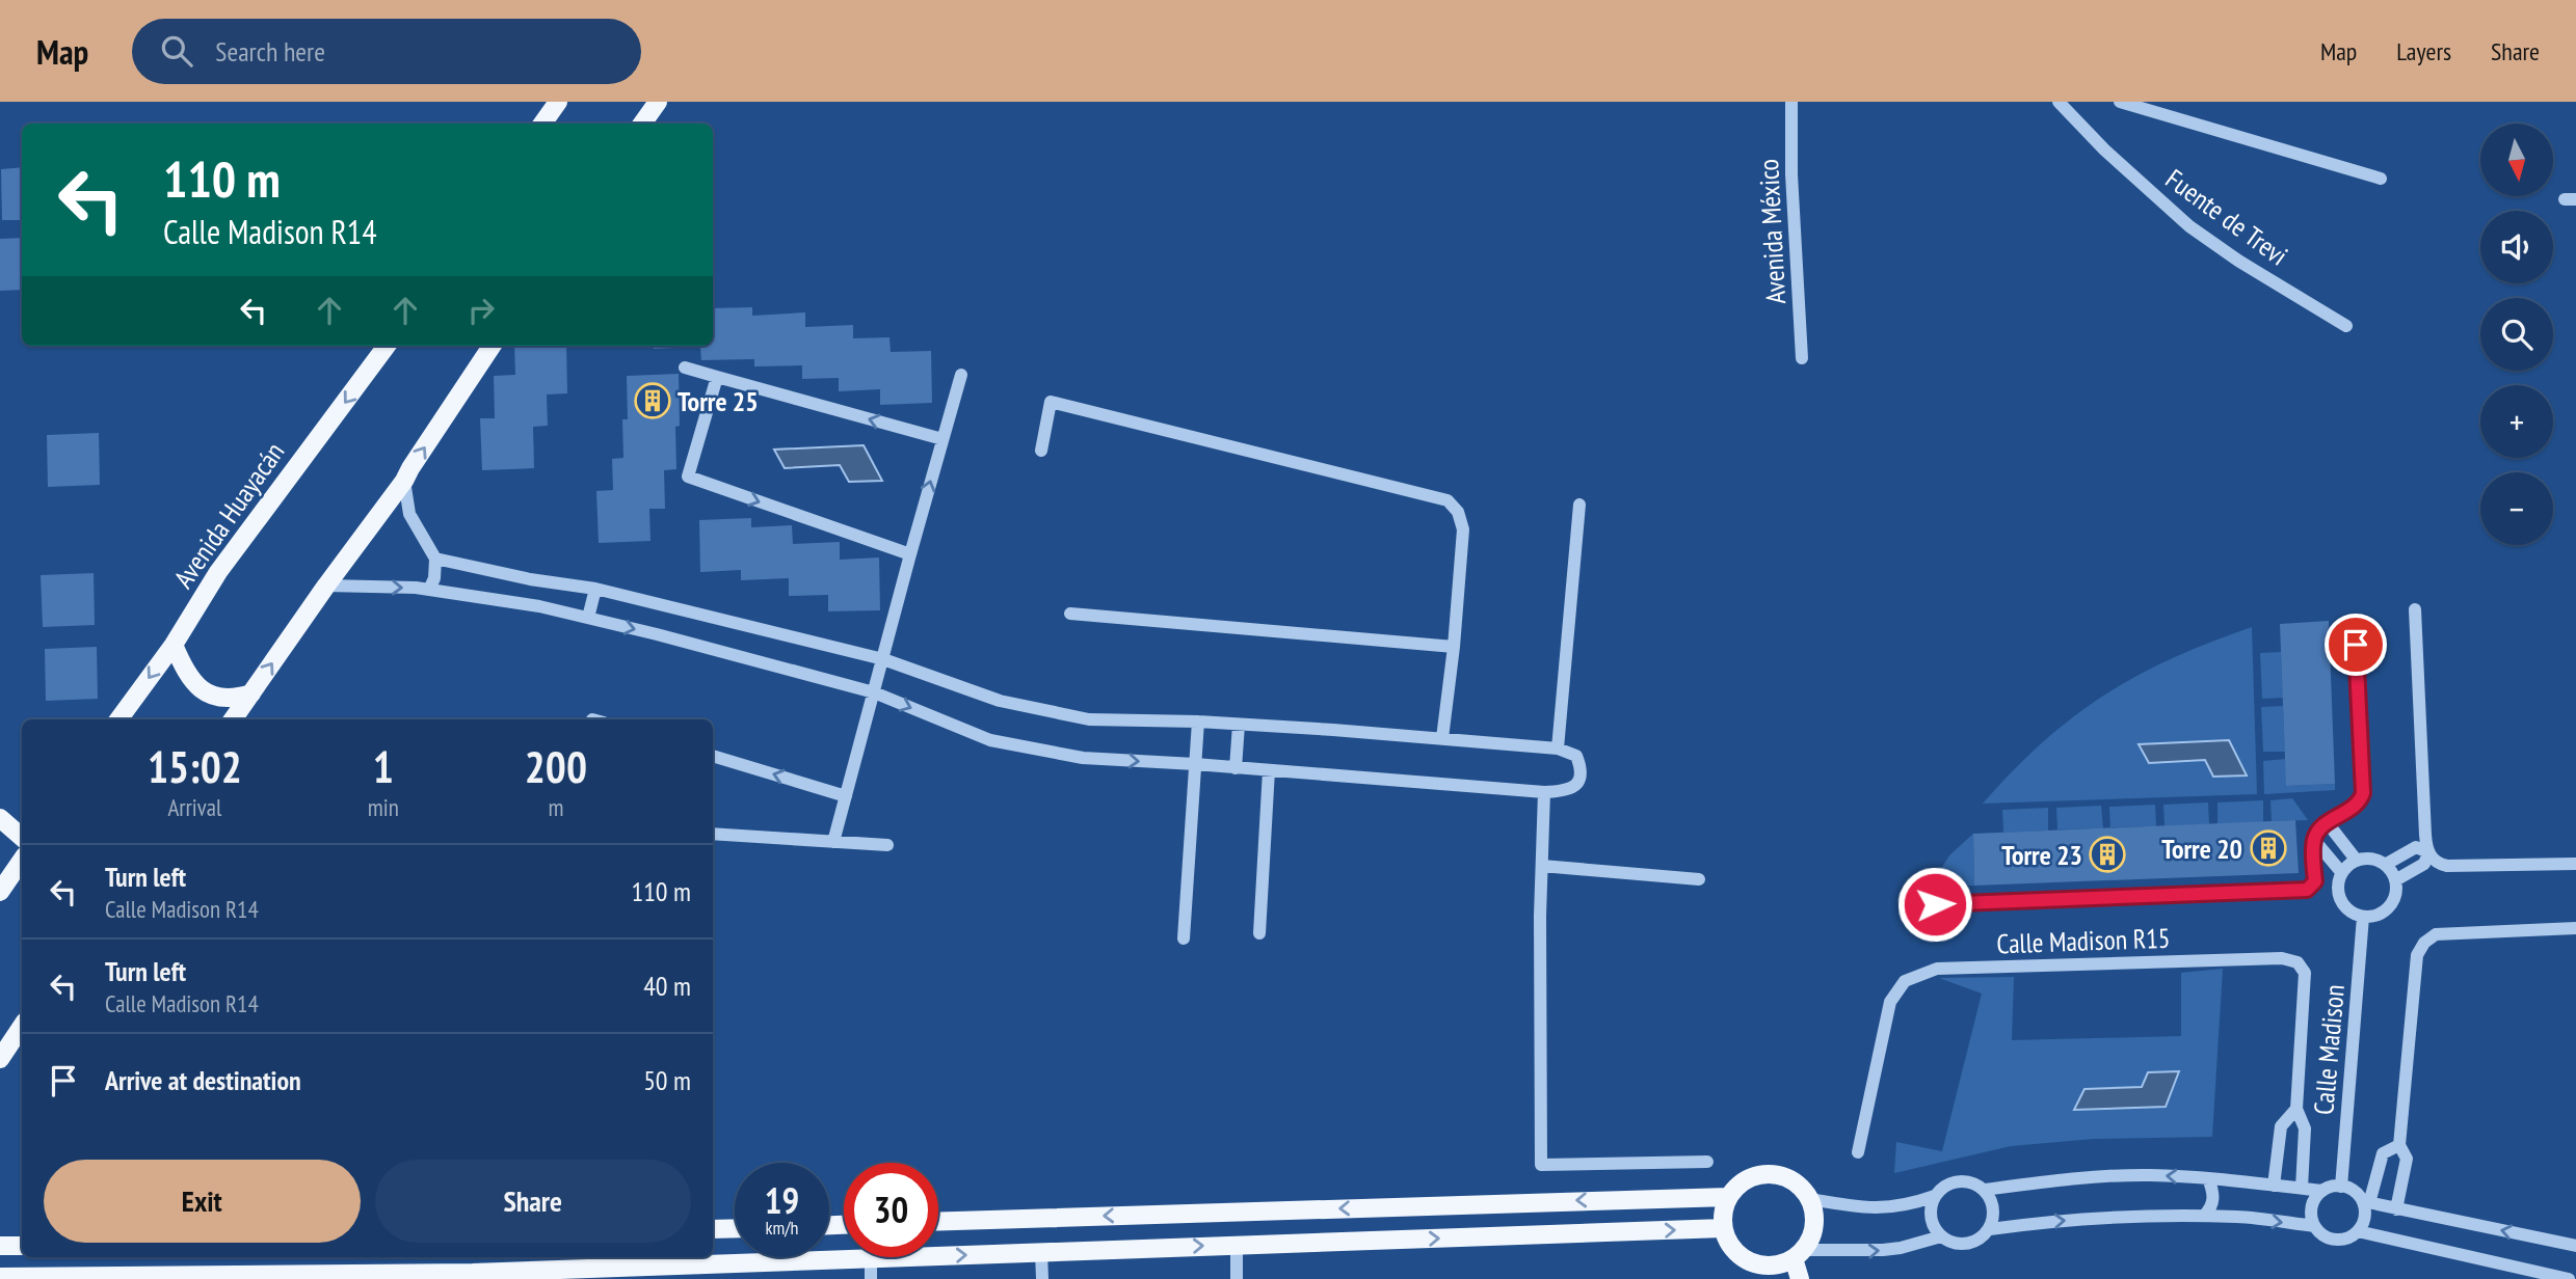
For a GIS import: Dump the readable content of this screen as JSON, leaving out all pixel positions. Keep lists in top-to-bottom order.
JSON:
{
  "streets": {
    "main road": ["Avenida Huayacán"],
    "street": [
      "Fuente de Trevi",
      "Avenida México",
      "Calle Madison R15",
      "Calle Madison"
    ]
  },
  "crossings": [
    ["Calle Madison R15", "Calle Madison"]
  ],
  "places": {
    "building": ["Torre 25", "Torre 20", "Torre 23"]
  },
  "north": "bottom",
  "page": {
    "header": "Map",
    "search": "Search here",
    "nav": ["Map", "Layers", "Share"],
    "map_buttons": ["+", "−"],
    "turn": ["110 m", "Calle Madison R14"],
    "eta": [
      "15:02",
      "Arrival",
      "1",
      "min",
      "200",
      "m"
    ],
    "list": [
      {
        "name": "Turn left",
        "note": "Calle Madison R14",
        "value": "110 m"
      },
      {
        "name": "Turn left",
        "note": "Calle Madison R14",
        "value": "40 m"
      },
      {
        "name": "Arrive at destination",
        "value": "50 m"
      }
    ],
    "buttons": ["Exit", "Share"],
    "speed": "19 km/h",
    "limit": "30"
  }
}
